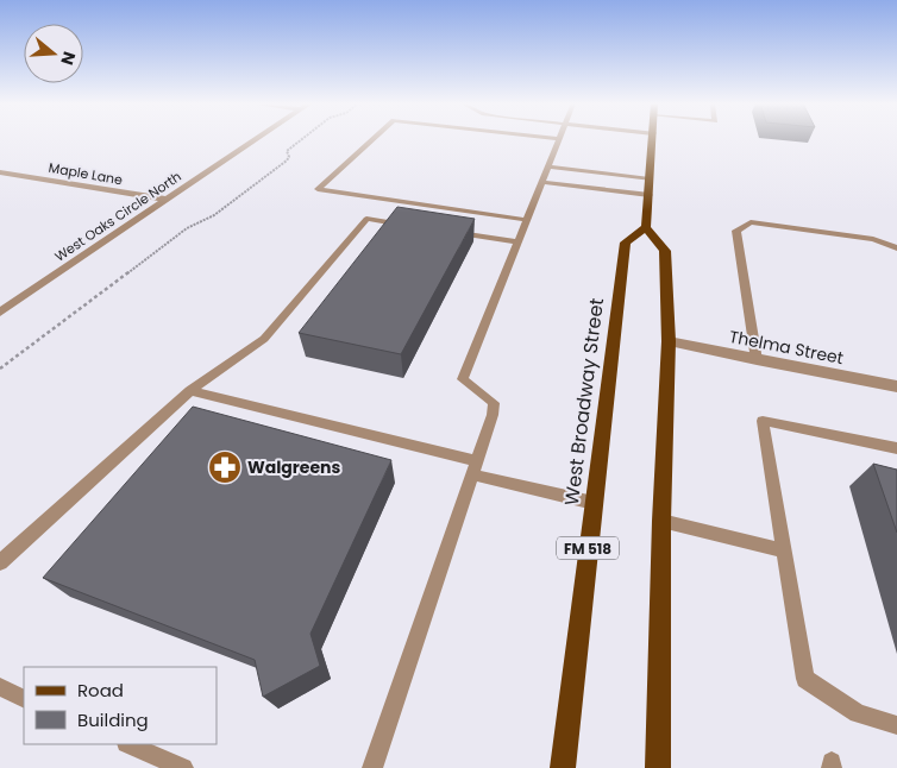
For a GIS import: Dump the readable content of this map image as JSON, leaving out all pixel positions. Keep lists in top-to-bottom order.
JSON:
{
  "streets": {
    "main road": ["West Broadway Street", "FM 518"],
    "street": ["Maple Lane", "West Oaks Circle North", "Thelma Street"]
  },
  "crossings": [
    ["Maple Lane", "West Oaks Circle North"]
  ],
  "places": {
    "pharmacy": ["Walgreens"]
  },
  "legend": ["Road", "Building"],
  "north": "right"
}
